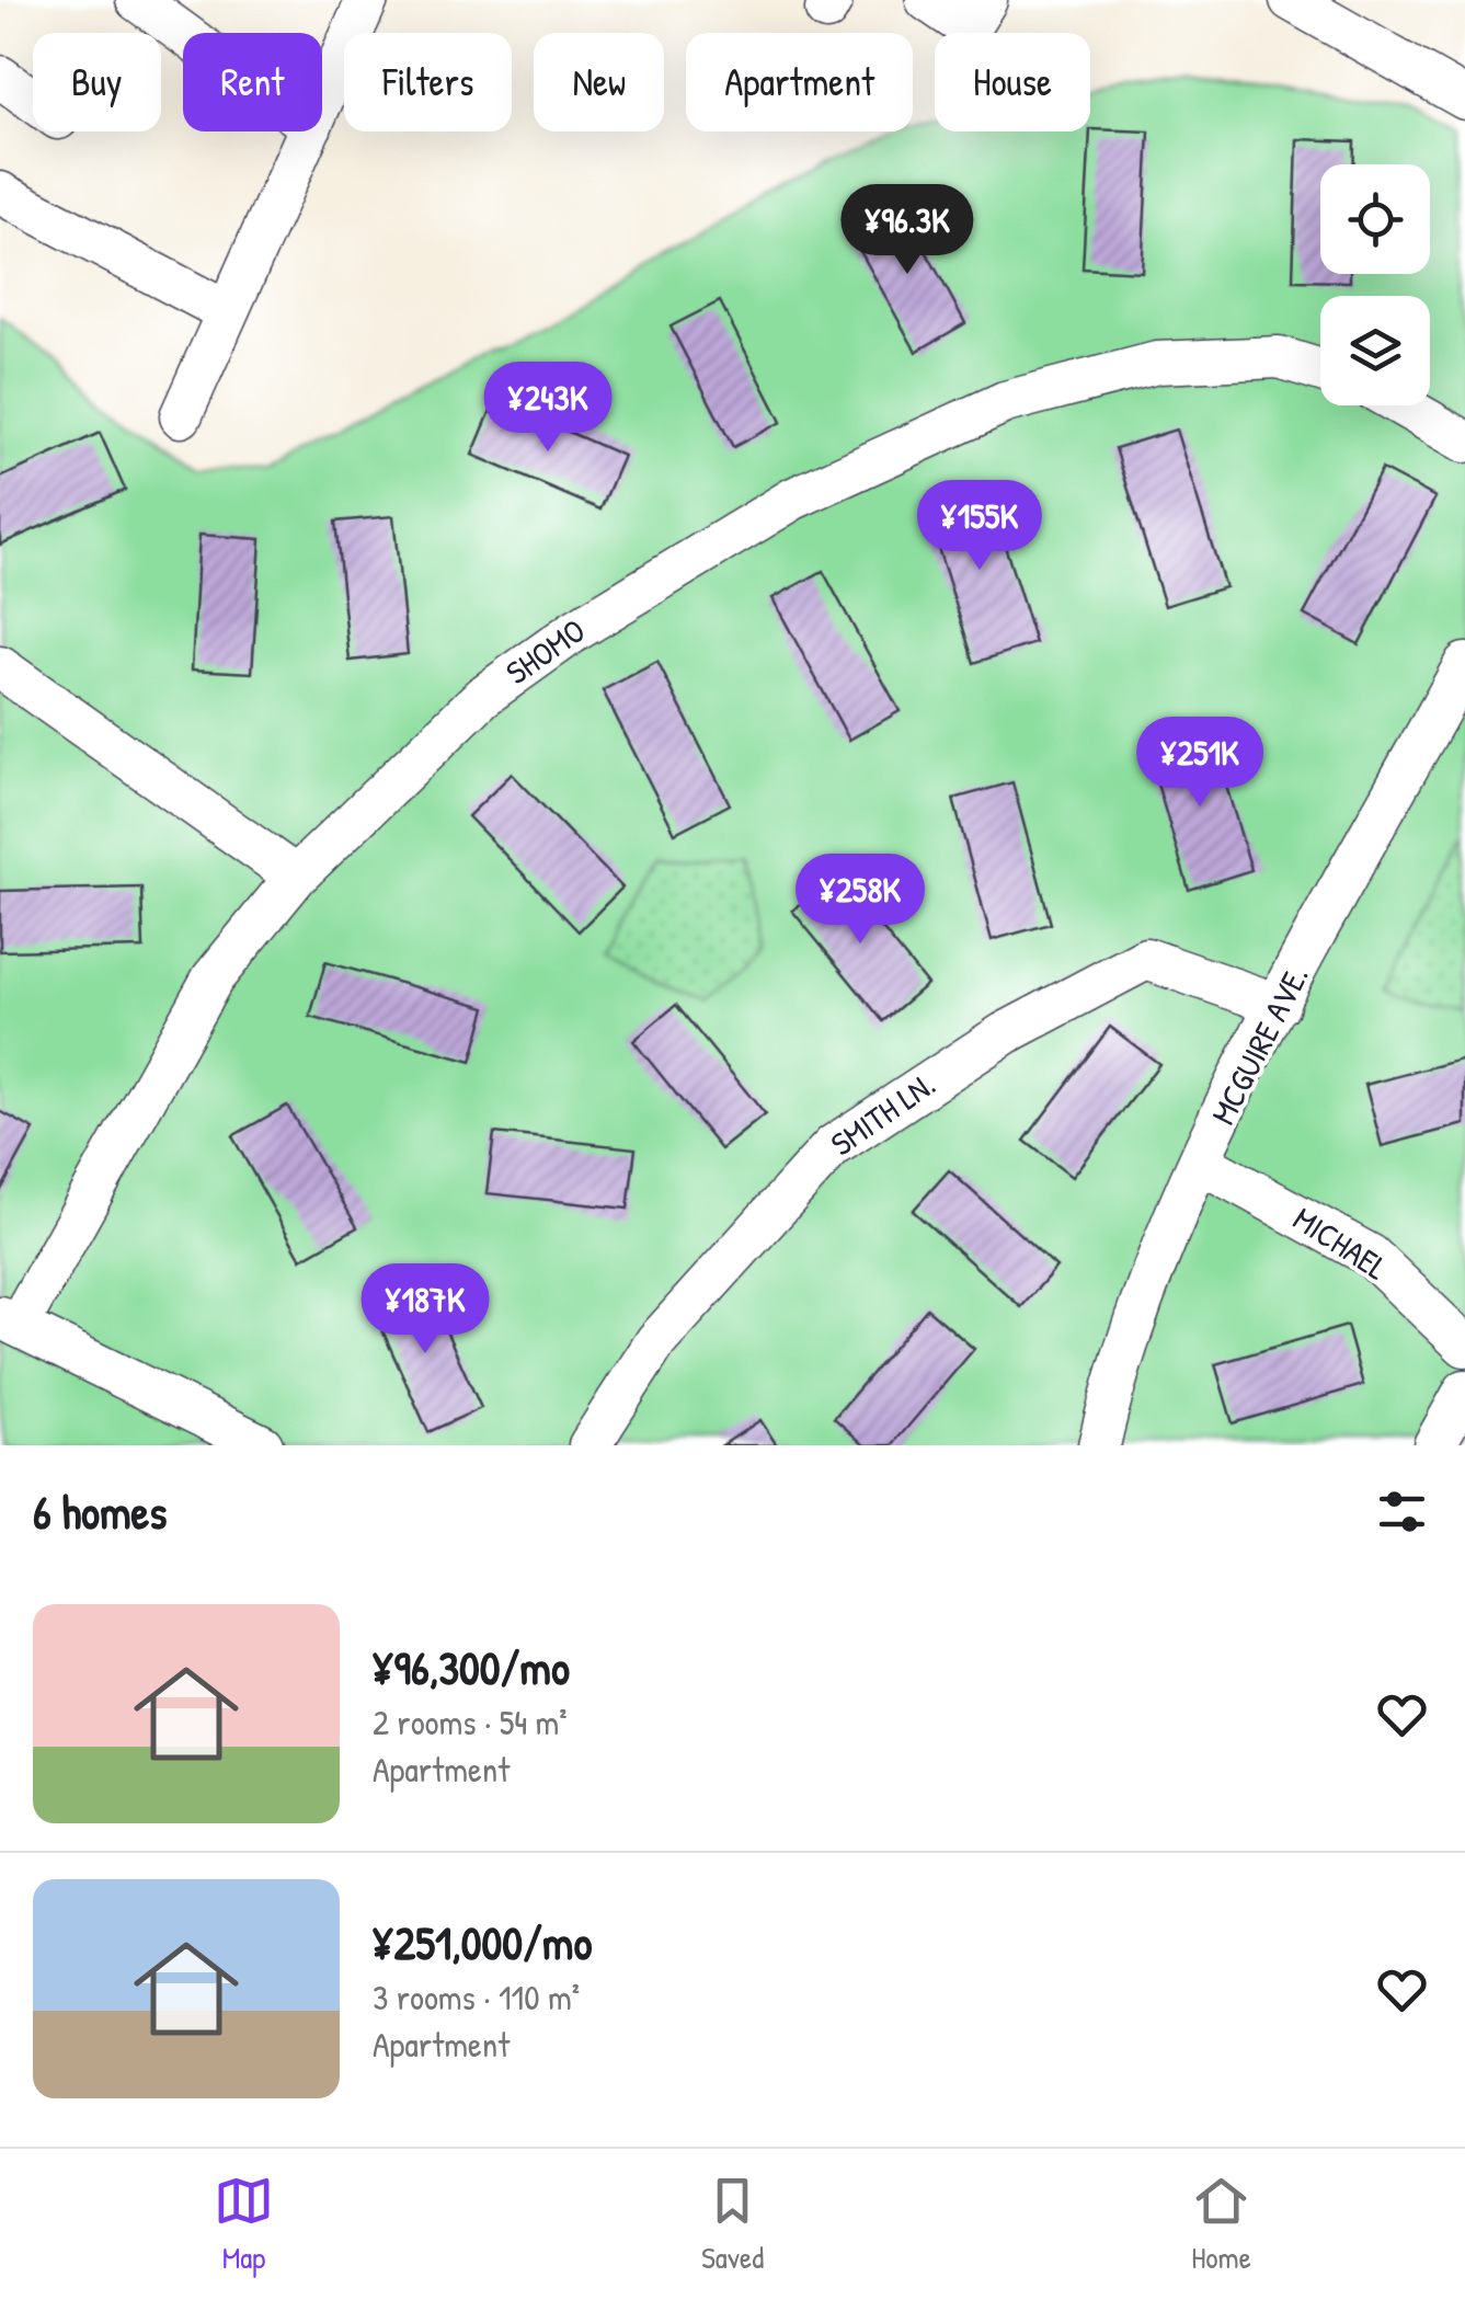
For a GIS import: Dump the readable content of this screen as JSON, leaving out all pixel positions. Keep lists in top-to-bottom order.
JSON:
{
  "streets": {
    "street": [
      "SHOMO",
      "MCGUIRE AVE.",
      "SMITH LN.",
      "MICHAEL"
    ]
  },
  "crossings": [
    ["MCGUIRE AVE.", "SMITH LN."],
    ["MCGUIRE AVE.", "MICHAEL"]
  ],
  "page": {
    "chip": [
      "Buy",
      "Rent",
      "Filters",
      "New",
      "Apartment",
      "House"
    ],
    "price": [
      "¥96.3K",
      "¥243K",
      "¥155K",
      "¥251K",
      "¥258K",
      "¥187K"
    ],
    "heading": "6 homes",
    "list": [
      {
        "name": "¥96,300/mo",
        "note": "2 rooms · 54 m² · Apartment"
      },
      {
        "name": "¥251,000/mo",
        "note": "3 rooms · 110 m² · Apartment"
      }
    ],
    "tabs": ["Map", "Saved", "Home"]
  }
}
